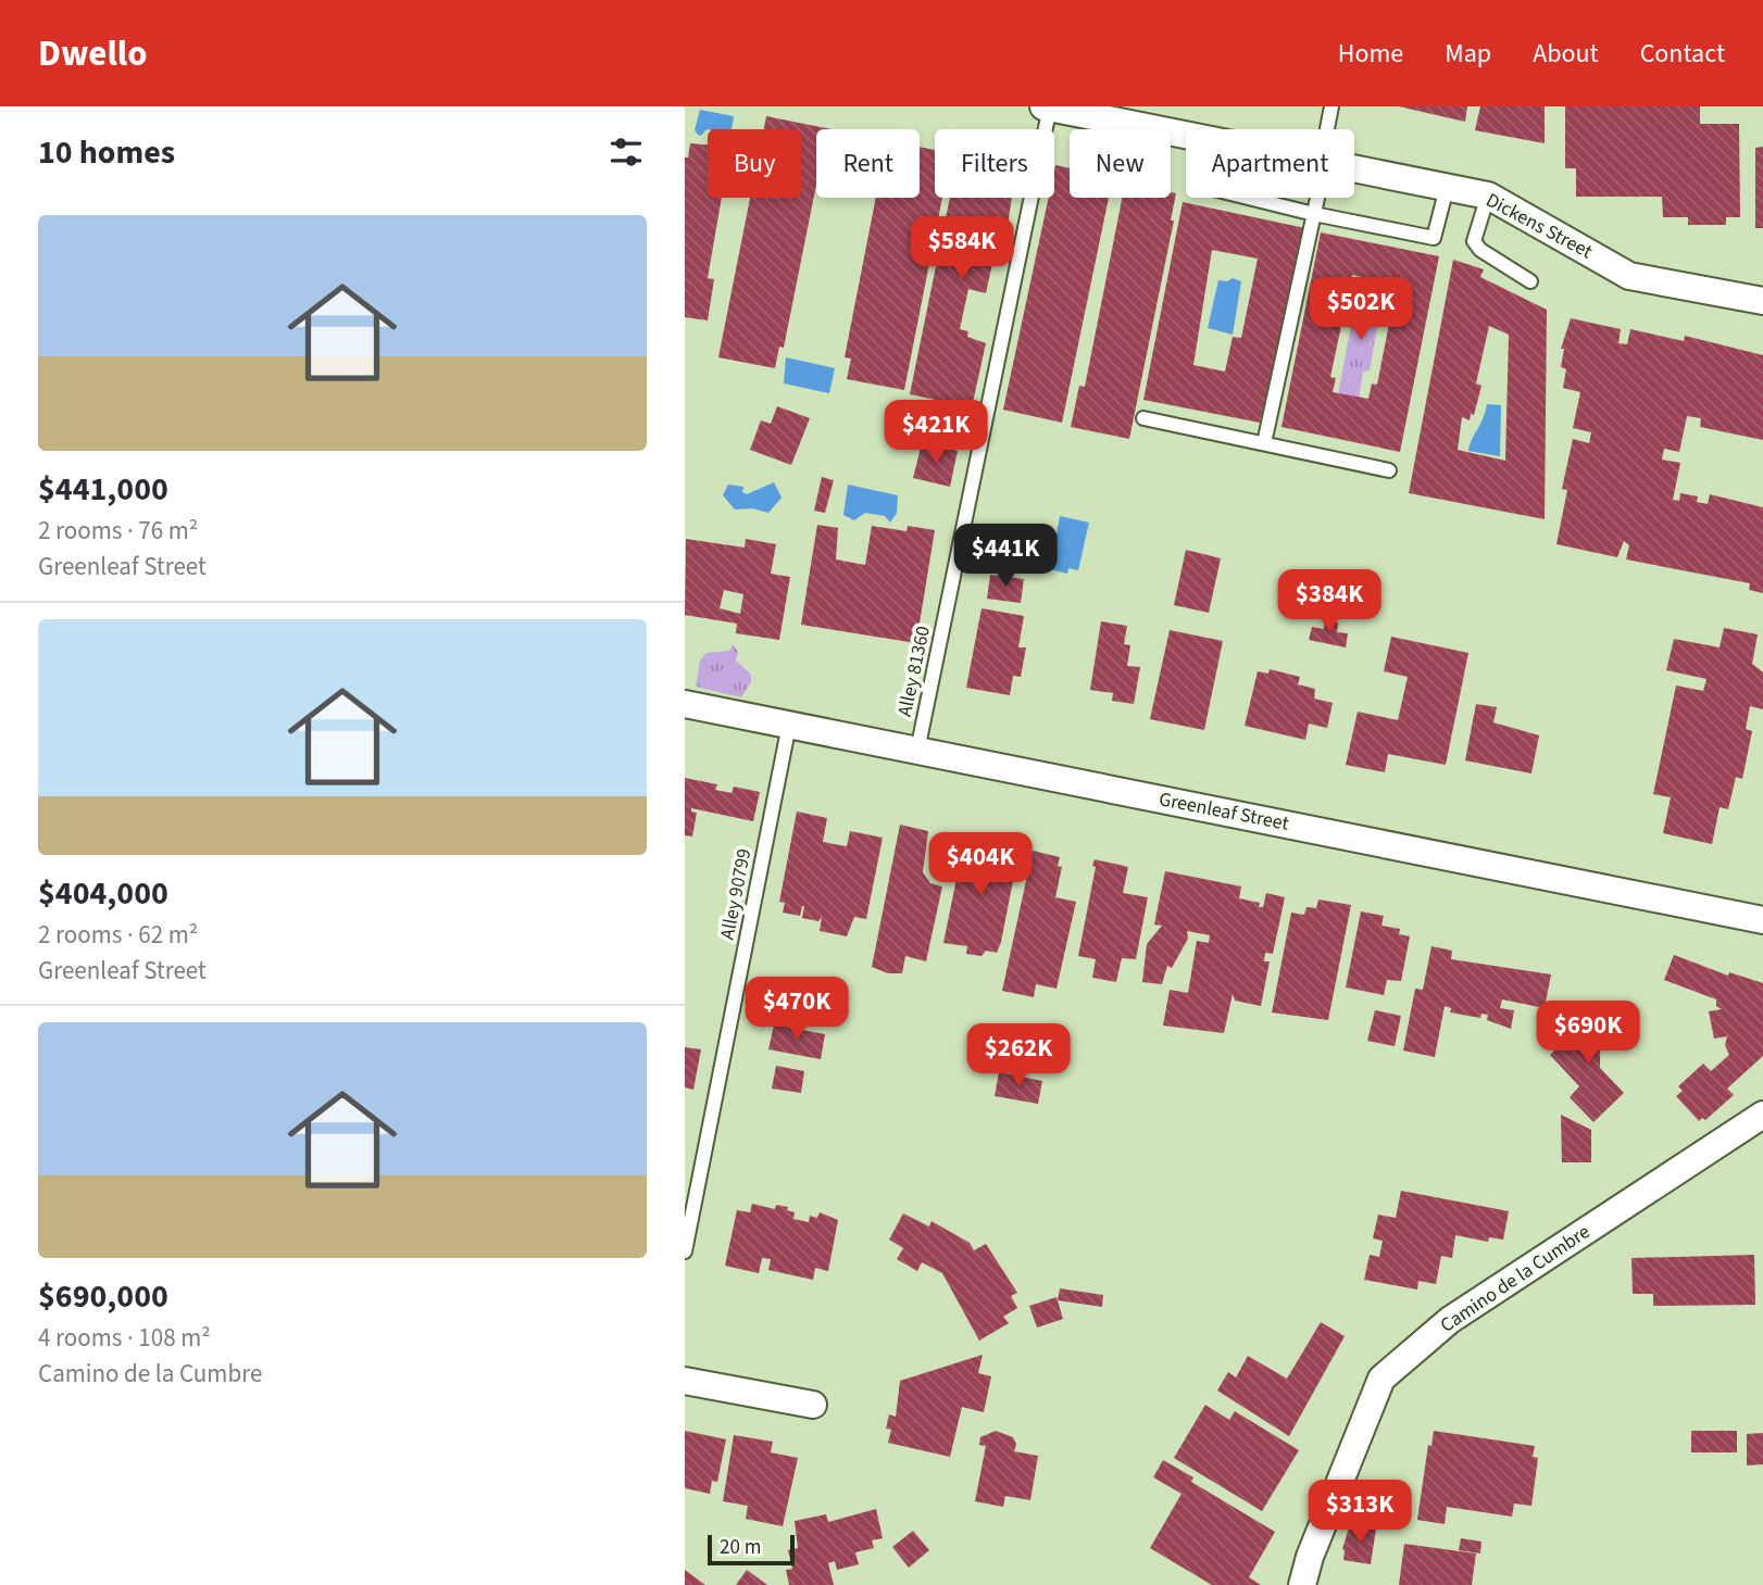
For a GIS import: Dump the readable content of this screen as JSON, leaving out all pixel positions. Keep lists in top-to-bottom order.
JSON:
{
  "streets": {
    "street": ["Dickens Street", "Greenleaf Street", "Camino de la Cumbre"],
    "lane": ["Alley 81360", "Alley 90799"]
  },
  "crossings": [
    ["Dickens Street", "Alley 81360"],
    ["Alley 81360", "Greenleaf Street"],
    ["Greenleaf Street", "Alley 90799"]
  ],
  "scale_bar": "20 m",
  "page": {
    "header": "Dwello",
    "nav": [
      "Home",
      "Map",
      "About",
      "Contact"
    ],
    "heading": "10 homes",
    "chip": [
      "Buy",
      "Rent",
      "Filters",
      "New",
      "Apartment"
    ],
    "list": [
      {
        "name": "$441,000",
        "note": "2 rooms · 76 m² · Greenleaf Street"
      },
      {
        "name": "$404,000",
        "note": "2 rooms · 62 m² · Greenleaf Street"
      },
      {
        "name": "$690,000",
        "note": "4 rooms · 108 m² · Camino de la Cumbre"
      }
    ],
    "price": [
      "$584K",
      "$502K",
      "$421K",
      "$441K",
      "$384K",
      "$404K",
      "$470K",
      "$690K",
      "$262K",
      "$313K"
    ],
    "scale": "20 m"
  }
}
